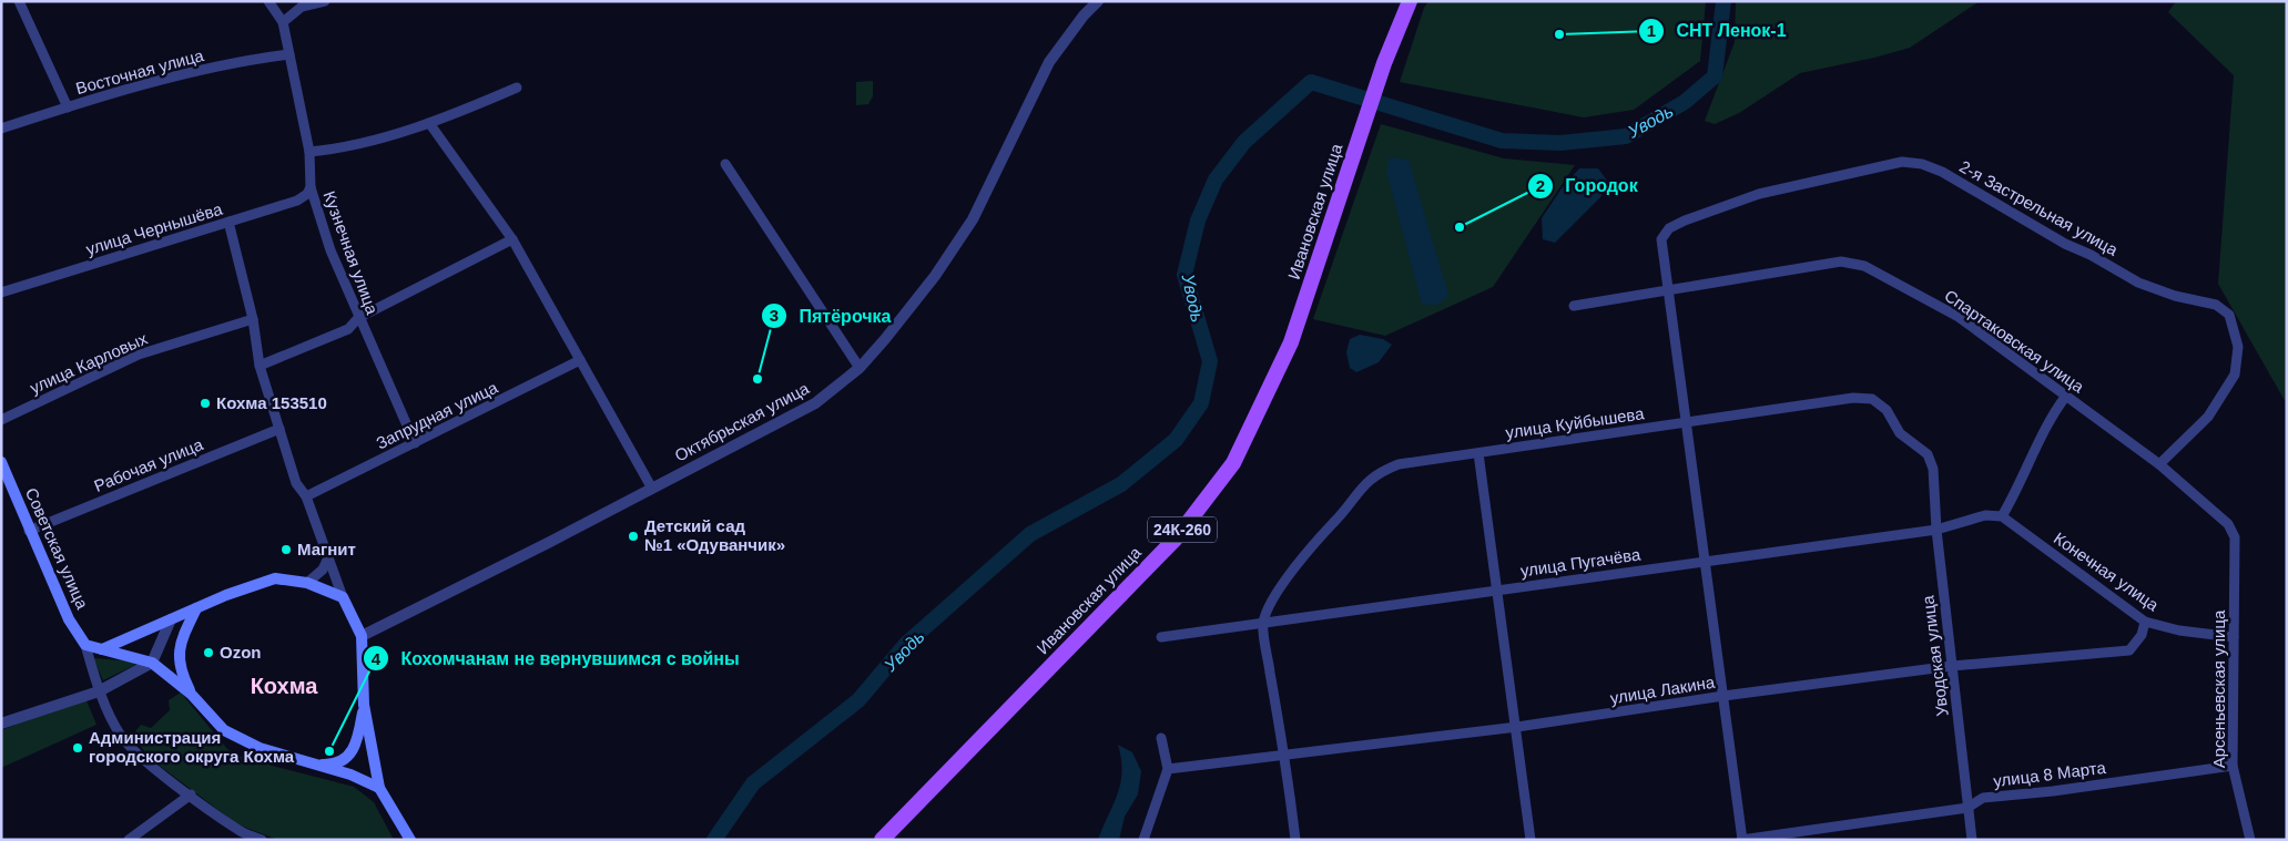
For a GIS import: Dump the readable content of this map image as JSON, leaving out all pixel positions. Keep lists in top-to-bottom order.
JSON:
{
  "streets": {
    "main road": ["Ивановская улица", "24К-260", "Советская улица"],
    "street": [
      "Восточная улица",
      "2-я Застрельная улица",
      "улица Чернышёва",
      "Кузнечная улица",
      "Спартаковская улица",
      "улица Карловых",
      "Запрудная улица",
      "Октябрьская улица",
      "улица Куйбышева",
      "Рабочая улица",
      "улица Пугачёва",
      "Конечная улица",
      "Уводская улица",
      "Арсеньевская улица",
      "улица Лакина",
      "улица 8 Марта"
    ]
  },
  "crossings": [
    ["Восточная улица", "Кузнечная улица"],
    ["2-я Застрельная улица", "Спартаковская улица"],
    ["улица Чернышёва", "Кузнечная улица"],
    ["Кузнечная улица", "Запрудная улица"],
    ["Спартаковская улица", "Арсеньевская улица"],
    ["улица Куйбышева", "улица Пугачёва"],
    ["улица Куйбышева", "Уводская улица"],
    ["Рабочая улица", "Советская улица"],
    ["улица Пугачёва", "Конечная улица"],
    ["улица Пугачёва", "Уводская улица"],
    ["Конечная улица", "Арсеньевская улица"],
    ["Конечная улица", "улица Лакина"],
    ["Уводская улица", "улица Лакина"],
    ["Уводская улица", "улица 8 Марта"],
    ["Арсеньевская улица", "улица 8 Марта"]
  ],
  "districts": ["Кохма"],
  "water": ["Уводь"],
  "places": [
    "СНТ Ленок-1",
    "Городок",
    "Пятёрочка",
    "Кохма 153510",
    "Детский сад №1 «Одуванчик»",
    "Магнит",
    "Ozon",
    "Администрация городского округа Кохма",
    "Кохомчанам не вернувшимся с войны"
  ]
}
